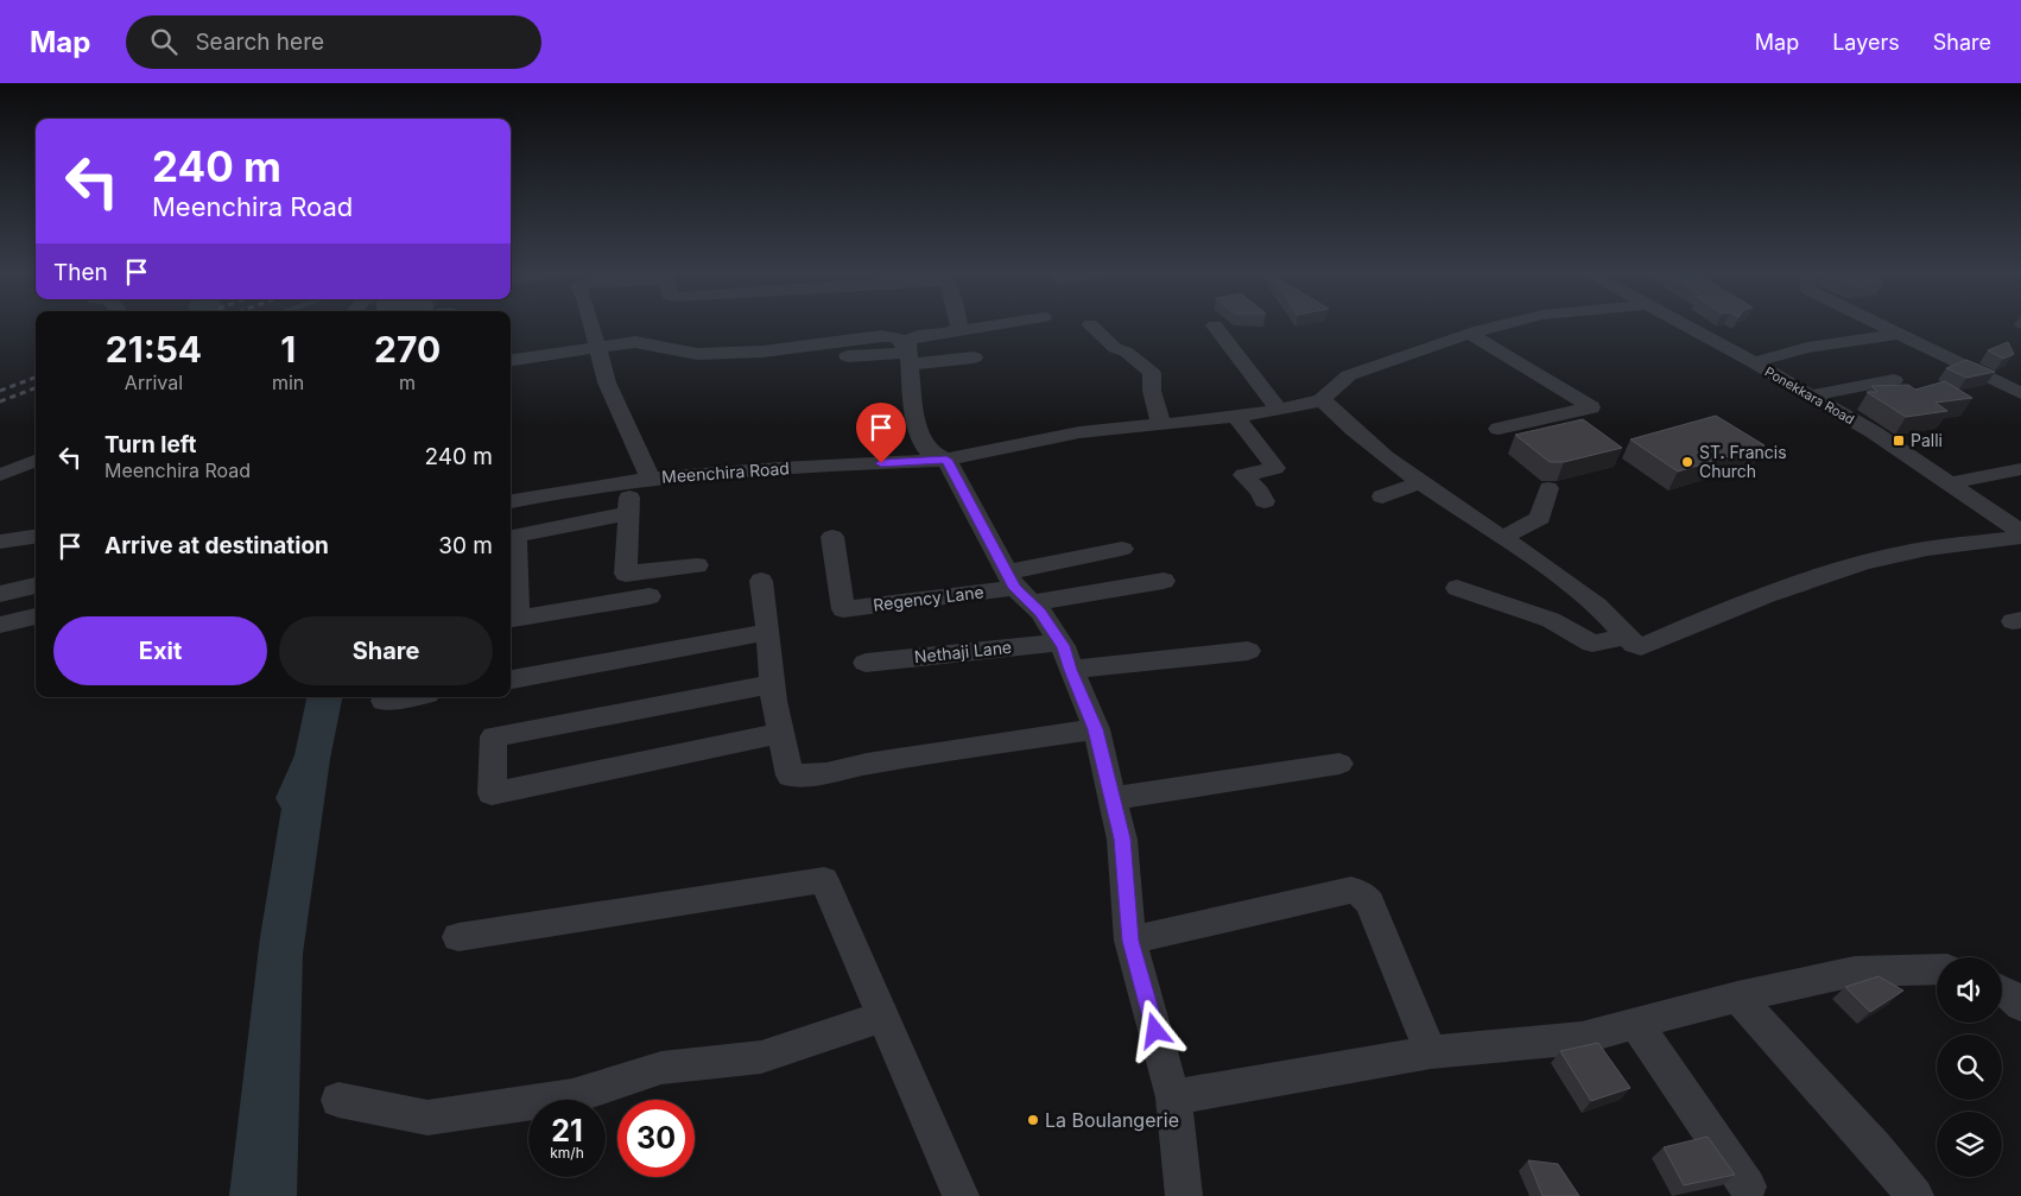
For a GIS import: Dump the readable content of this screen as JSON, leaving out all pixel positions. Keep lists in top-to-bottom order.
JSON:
{
  "streets": {
    "street": [
      "Ponekkara Road",
      "Meenchira Road",
      "Regency Lane",
      "Nethaji Lane"
    ]
  },
  "places": {
    "transit": ["Palli"],
    "other": ["ST. Francis Church", "La Boulangerie"]
  },
  "page": {
    "header": "Map",
    "search": "Search here",
    "nav": ["Map", "Layers", "Share"],
    "turn": ["240 m", "Meenchira Road"],
    "then": "Then",
    "eta": [
      "21:54",
      "Arrival",
      "1",
      "min",
      "270",
      "m"
    ],
    "list": [
      {
        "name": "Turn left",
        "note": "Meenchira Road",
        "value": "240 m"
      },
      {
        "name": "Arrive at destination",
        "value": "30 m"
      }
    ],
    "buttons": ["Exit", "Share"],
    "speed": "21 km/h",
    "limit": "30"
  }
}
